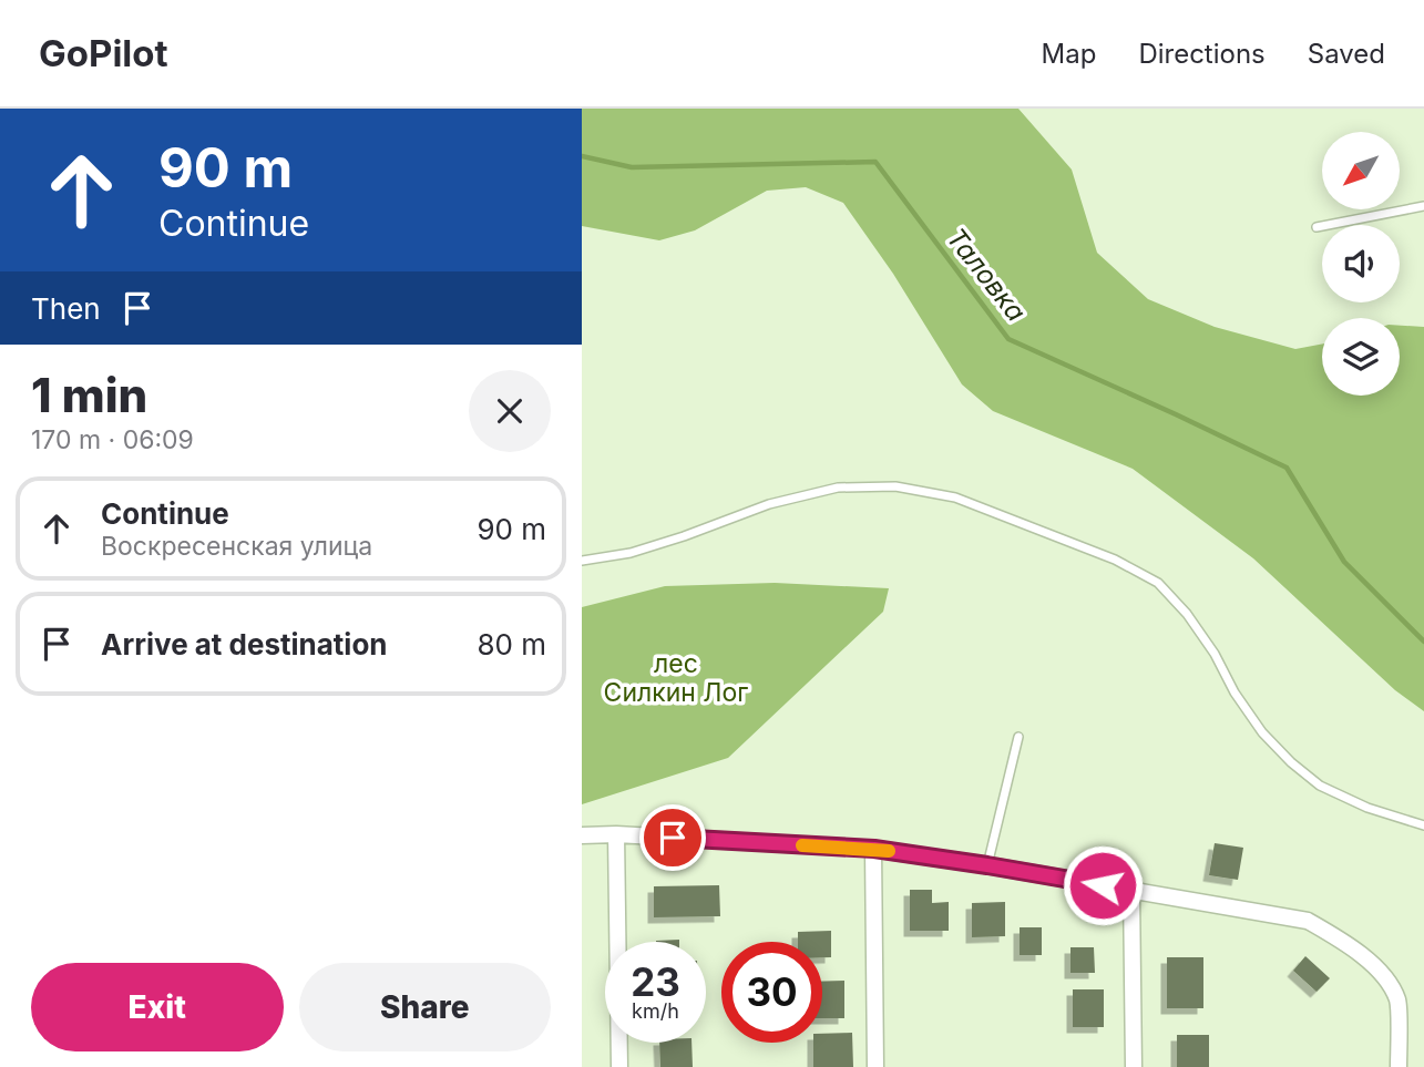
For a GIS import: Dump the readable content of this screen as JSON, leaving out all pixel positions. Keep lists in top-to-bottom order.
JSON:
{
  "water": ["Таловка"],
  "parks": ["лес Силкин Лог"],
  "north": "bottom left",
  "page": {
    "header": "GoPilot",
    "nav": ["Map", "Directions", "Saved"],
    "turn": ["90 m", "Continue"],
    "then": "Then",
    "heading": ["1 min", "170 m · 06:09"],
    "list": [
      {
        "name": "Continue",
        "note": "Воскресенская улица",
        "value": "90 m"
      },
      {
        "name": "Arrive at destination",
        "value": "80 m"
      }
    ],
    "speed": "23 km/h",
    "limit": "30",
    "buttons": ["Exit", "Share"]
  }
}
